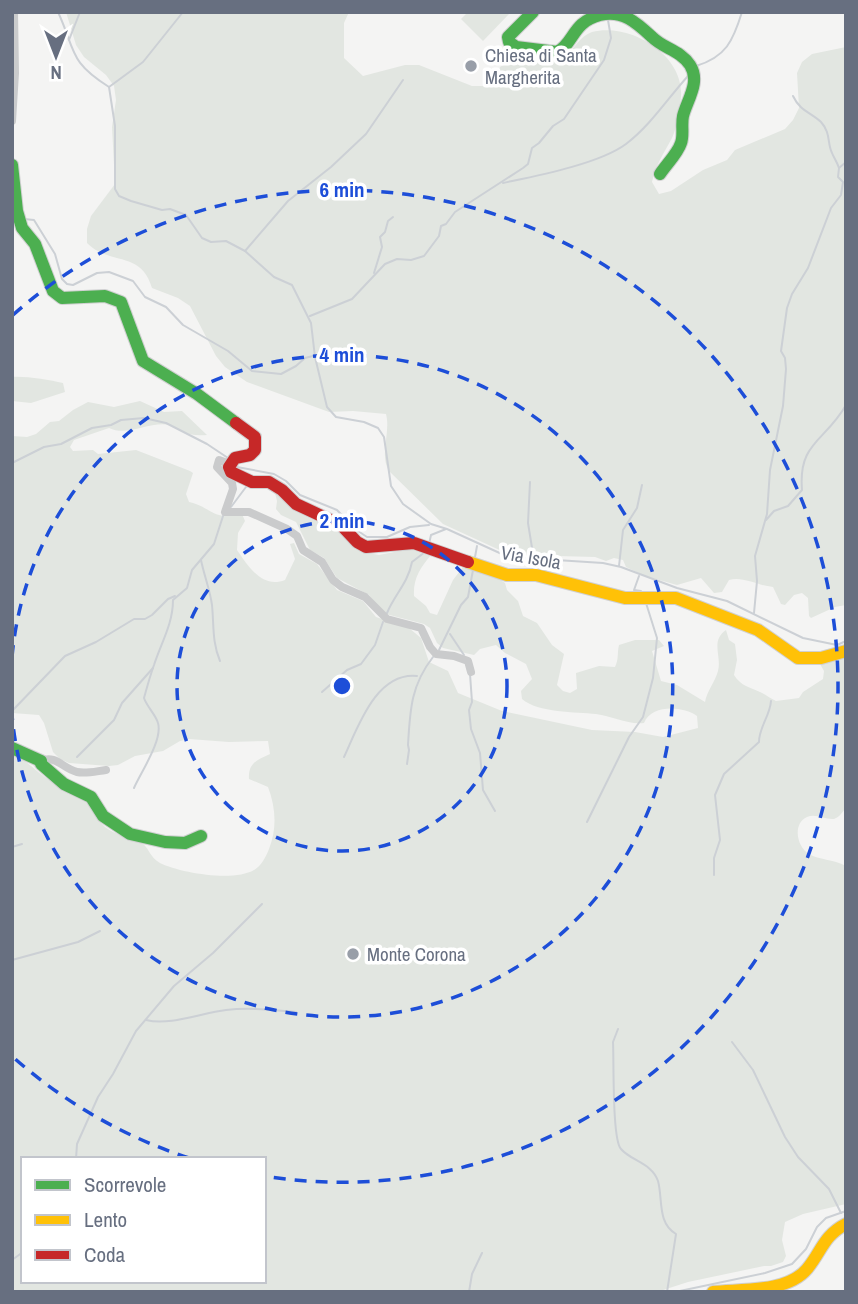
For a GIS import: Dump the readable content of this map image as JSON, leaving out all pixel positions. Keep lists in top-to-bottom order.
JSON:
{
  "streets": {
    "street": ["Via Isola"]
  },
  "places": ["Chiesa di Santa Margherita", "Monte Corona"],
  "legend": ["Scorrevole", "Lento", "Coda"],
  "north": "bottom",
  "rings": ["6 min", "4 min", "2 min"]
}
